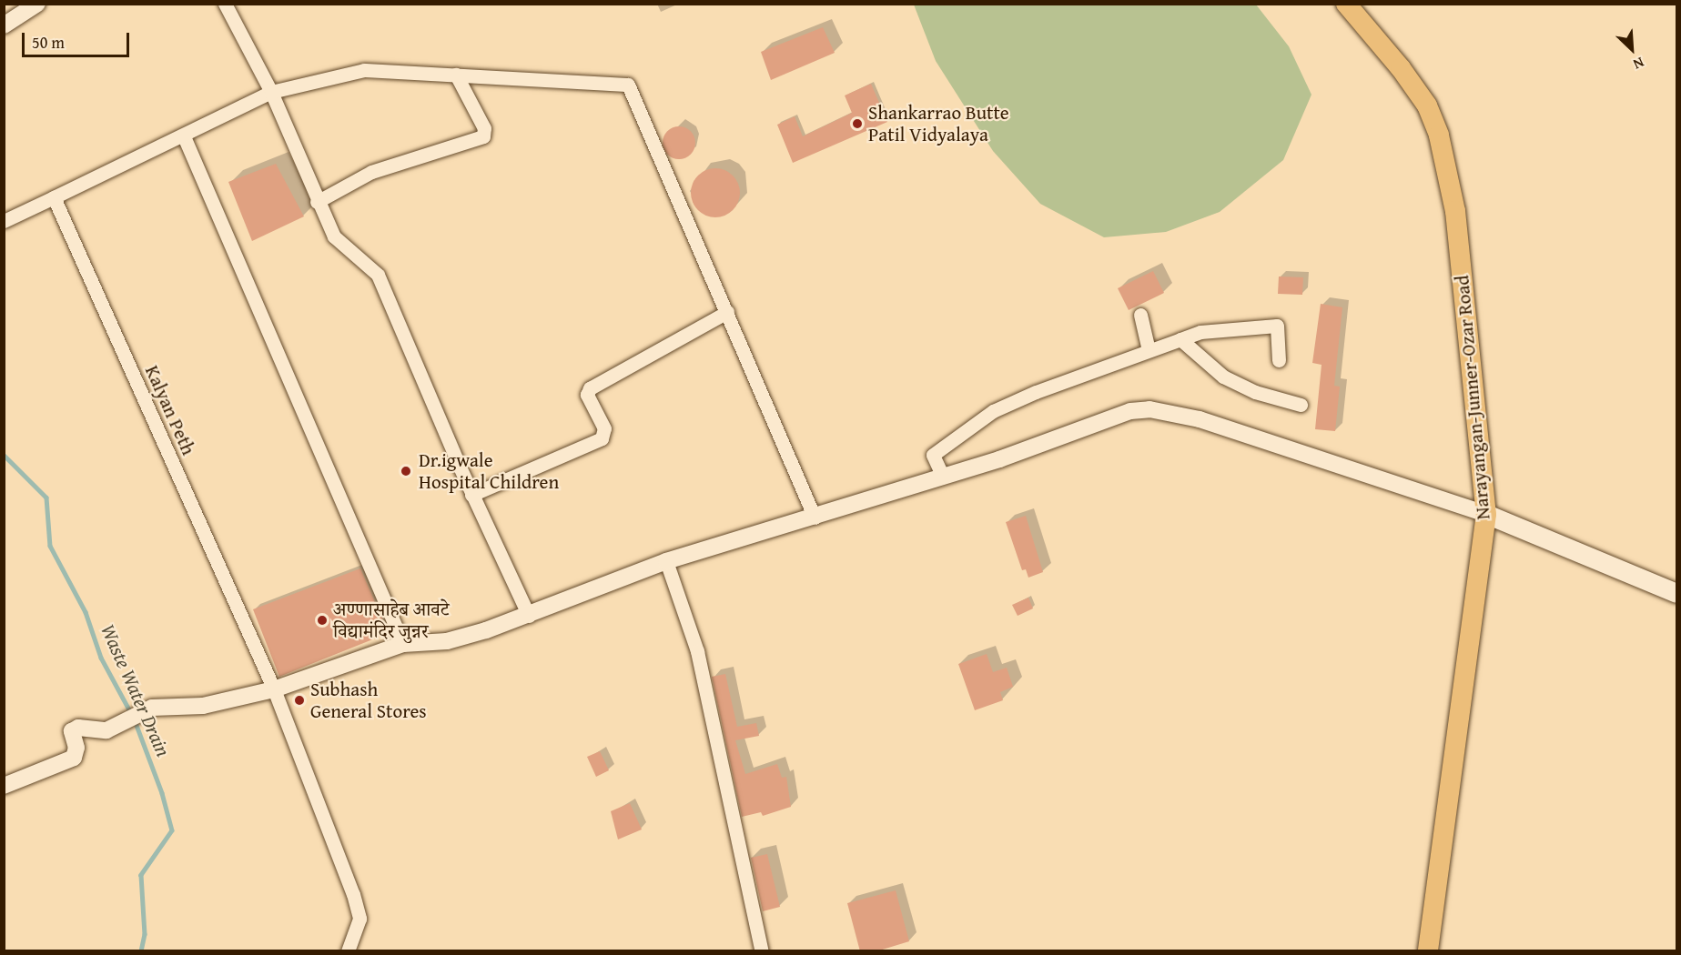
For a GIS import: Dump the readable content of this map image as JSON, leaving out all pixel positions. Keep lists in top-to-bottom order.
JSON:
{
  "streets": {
    "main road": ["Narayangan-Junner-Ozar Road"],
    "street": ["Kalyan Peth"]
  },
  "water": ["Waste Water Drain"],
  "places": [
    "Shankarrao Butte Patil Vidyalaya",
    "Dr.igwale Hospital Children",
    "अण्णासाहेब आवटे विद्यामंदिर जुन्नर",
    "Subhash General Stores"
  ],
  "scale_bar": "50 m",
  "north": "bottom right"
}
